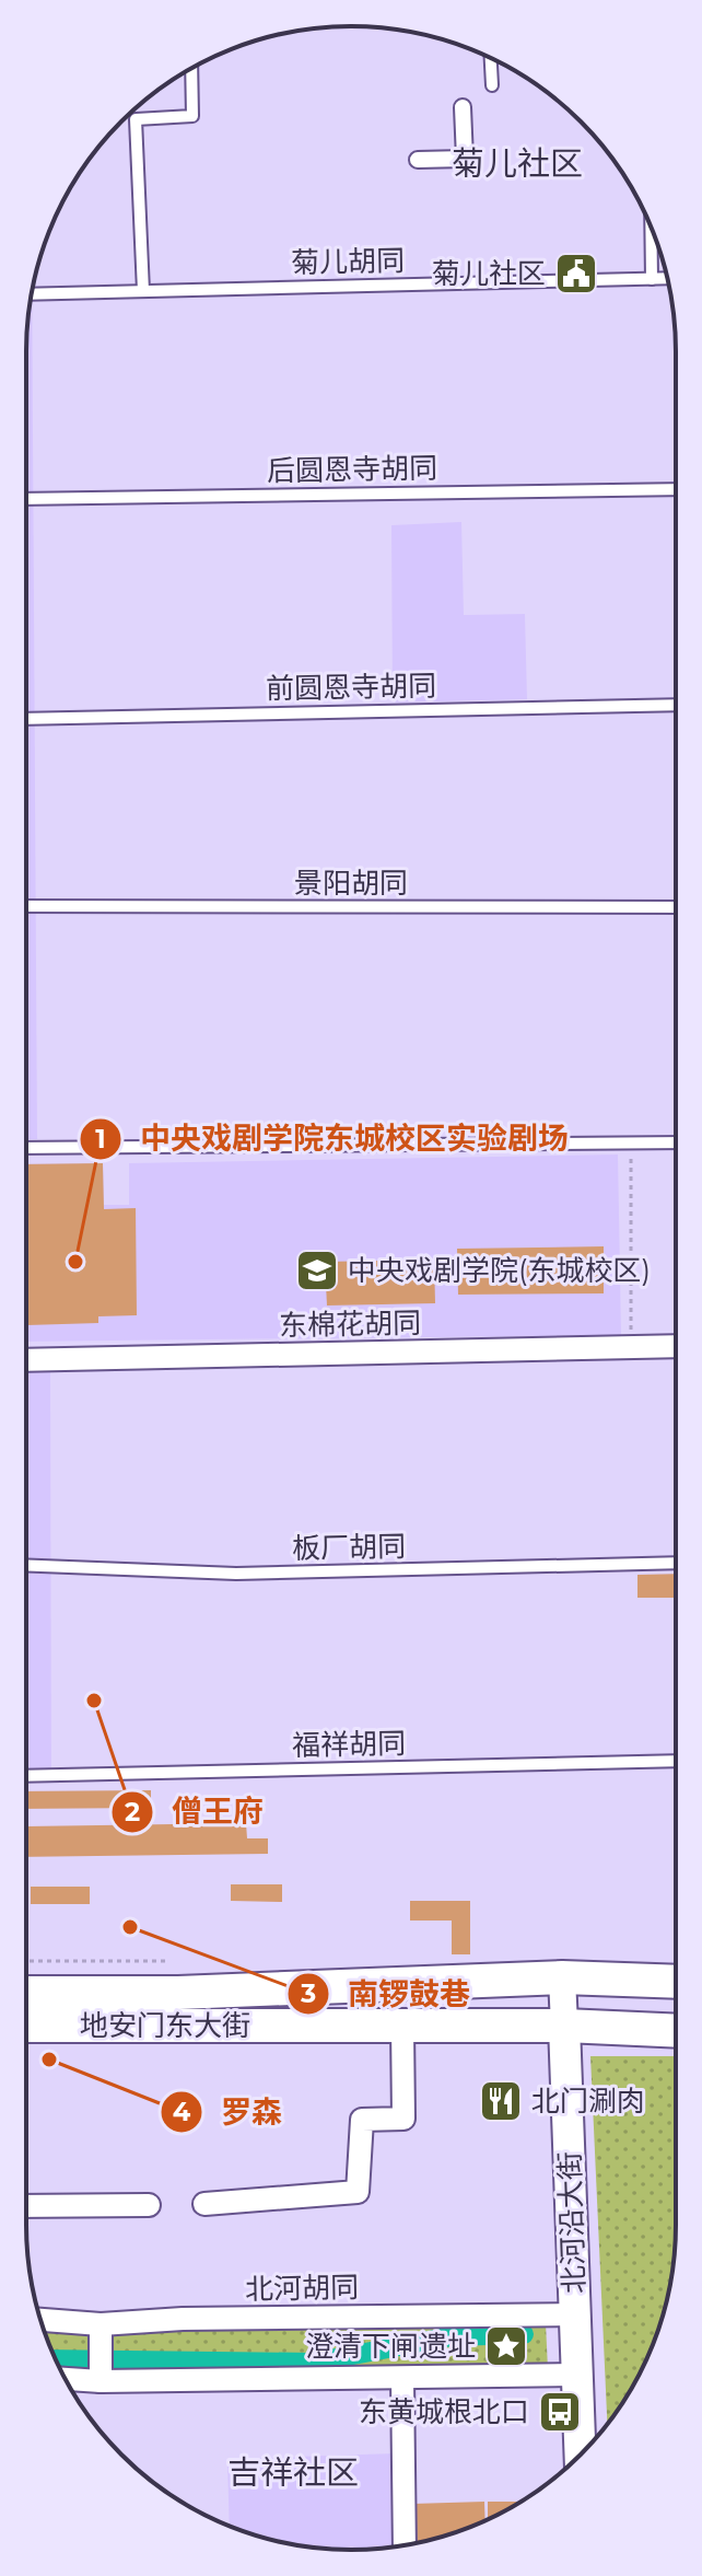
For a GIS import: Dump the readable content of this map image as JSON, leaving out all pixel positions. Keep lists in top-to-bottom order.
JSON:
{
  "streets": {
    "main road": ["地安门东大街", "北河沿大街"],
    "street": ["东棉花胡同", "北河胡同"],
    "lane": [
      "菊儿胡同",
      "后圆恩寺胡同",
      "前圆恩寺胡同",
      "景阳胡同",
      "板厂胡同",
      "福祥胡同"
    ]
  },
  "crossings": [
    ["地安门东大街", "北河沿大街"],
    ["北河沿大街", "北河胡同"]
  ],
  "districts": ["菊儿社区", "吉祥社区"],
  "places": {
    "public building": ["菊儿社区"],
    "other": [
      "中央戏剧学院东城校区实验剧场",
      "僧王府",
      "南锣鼓巷",
      "罗森"
    ],
    "school or university": ["中央戏剧学院(东城校区)"],
    "restaurant": ["北门涮肉"],
    "place": ["澄清下闸遗址"],
    "bus stop": ["东黄城根北口"]
  }
}
